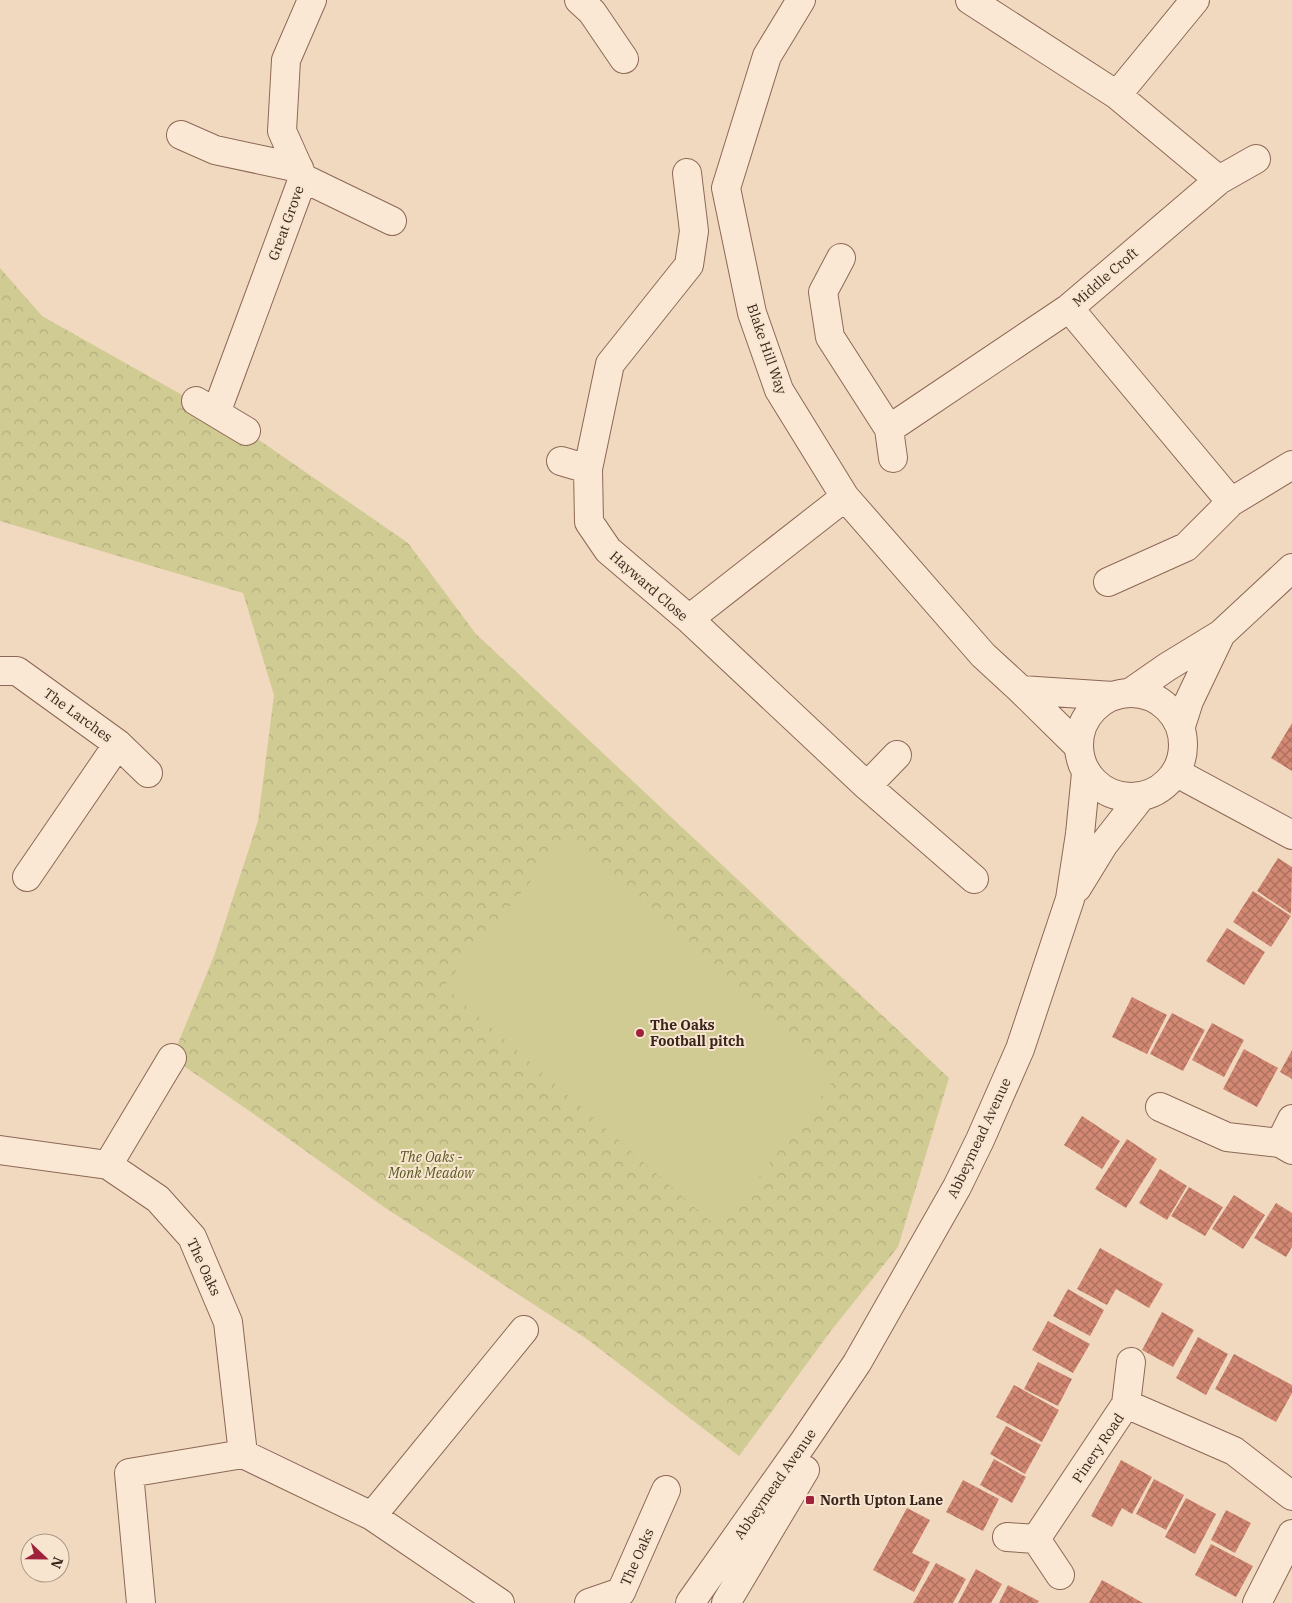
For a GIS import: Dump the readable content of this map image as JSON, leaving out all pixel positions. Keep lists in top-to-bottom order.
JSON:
{
  "streets": {
    "street": [
      "Great Grove",
      "Middle Croft",
      "Blake Hill Way",
      "Hayward Close",
      "The Larches",
      "Abbeymead Avenue",
      "The Oaks",
      "Pinery Road"
    ]
  },
  "crossings": [
    ["Blake Hill Way", "Abbeymead Avenue"]
  ],
  "parks": ["The Oaks - Monk Meadow"],
  "places": {
    "other": ["The Oaks Football pitch"],
    "transit": ["North Upton Lane"]
  },
  "north": "right"
}
